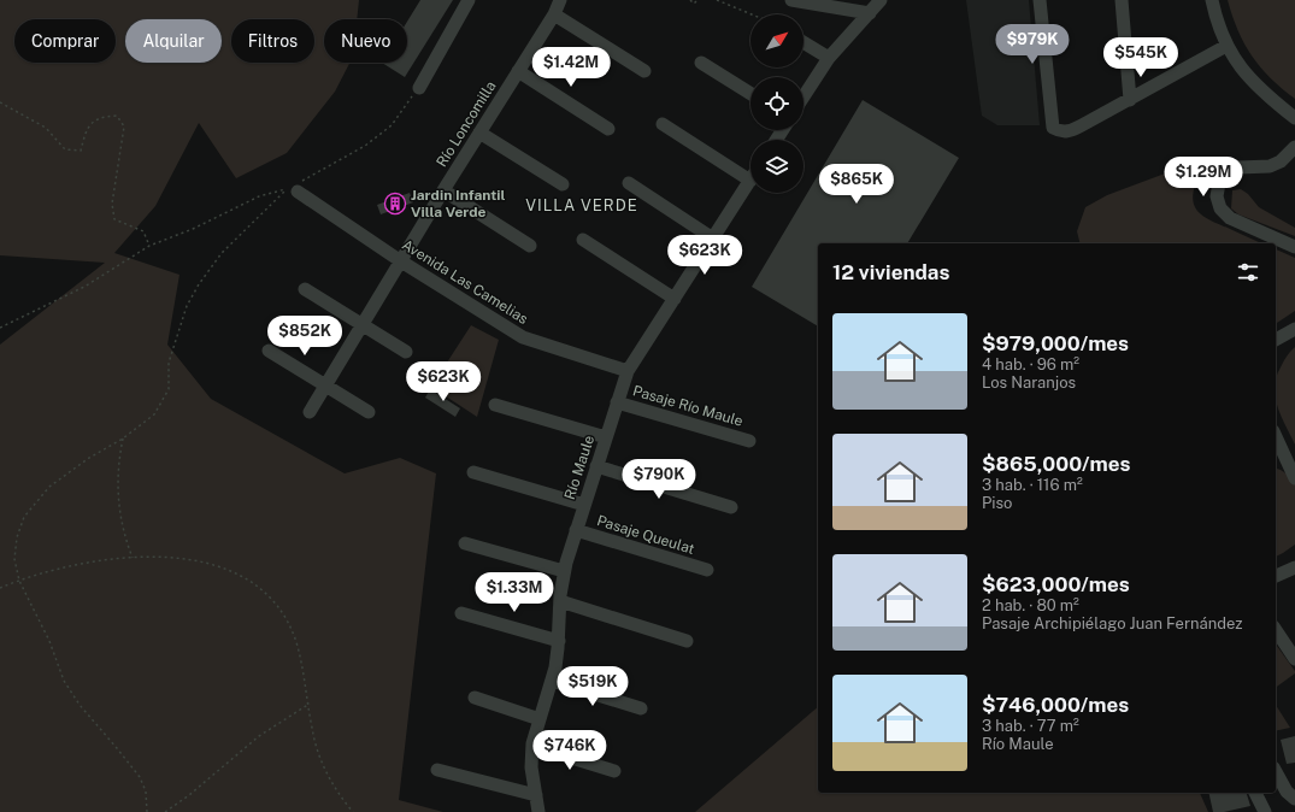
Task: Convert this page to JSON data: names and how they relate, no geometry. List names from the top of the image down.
{
  "streets": {
    "street": [
      "Río Loncomilla",
      "Avenida Las Camelias",
      "Pasaje Río Maule",
      "Río Maule",
      "Pasaje Queulat"
    ]
  },
  "crossings": [
    ["Río Loncomilla", "Avenida Las Camelias"],
    ["Avenida Las Camelias", "Río Maule"],
    ["Pasaje Río Maule", "Río Maule"],
    ["Río Maule", "Pasaje Queulat"]
  ],
  "districts": ["VILLA VERDE"],
  "places": {
    "building": ["Jardin Infantil Villa Verde"]
  },
  "north": "top right",
  "page": {
    "chip": [
      "Comprar",
      "Alquilar",
      "Filtros",
      "Nuevo"
    ],
    "price": [
      "$979K",
      "$545K",
      "$1.42M",
      "$1.29M",
      "$865K",
      "$623K",
      "$852K",
      "$623K",
      "$790K",
      "$1.33M",
      "$519K",
      "$746K"
    ],
    "heading": "12 viviendas",
    "list": [
      {
        "name": "$979,000/mes",
        "note": "4 hab. · 96 m² · Los Naranjos"
      },
      {
        "name": "$865,000/mes",
        "note": "3 hab. · 116 m² · Piso"
      },
      {
        "name": "$623,000/mes",
        "note": "2 hab. · 80 m² · Pasaje Archipiélago Juan Fernández"
      },
      {
        "name": "$746,000/mes",
        "note": "3 hab. · 77 m² · Río Maule"
      }
    ]
  }
}
